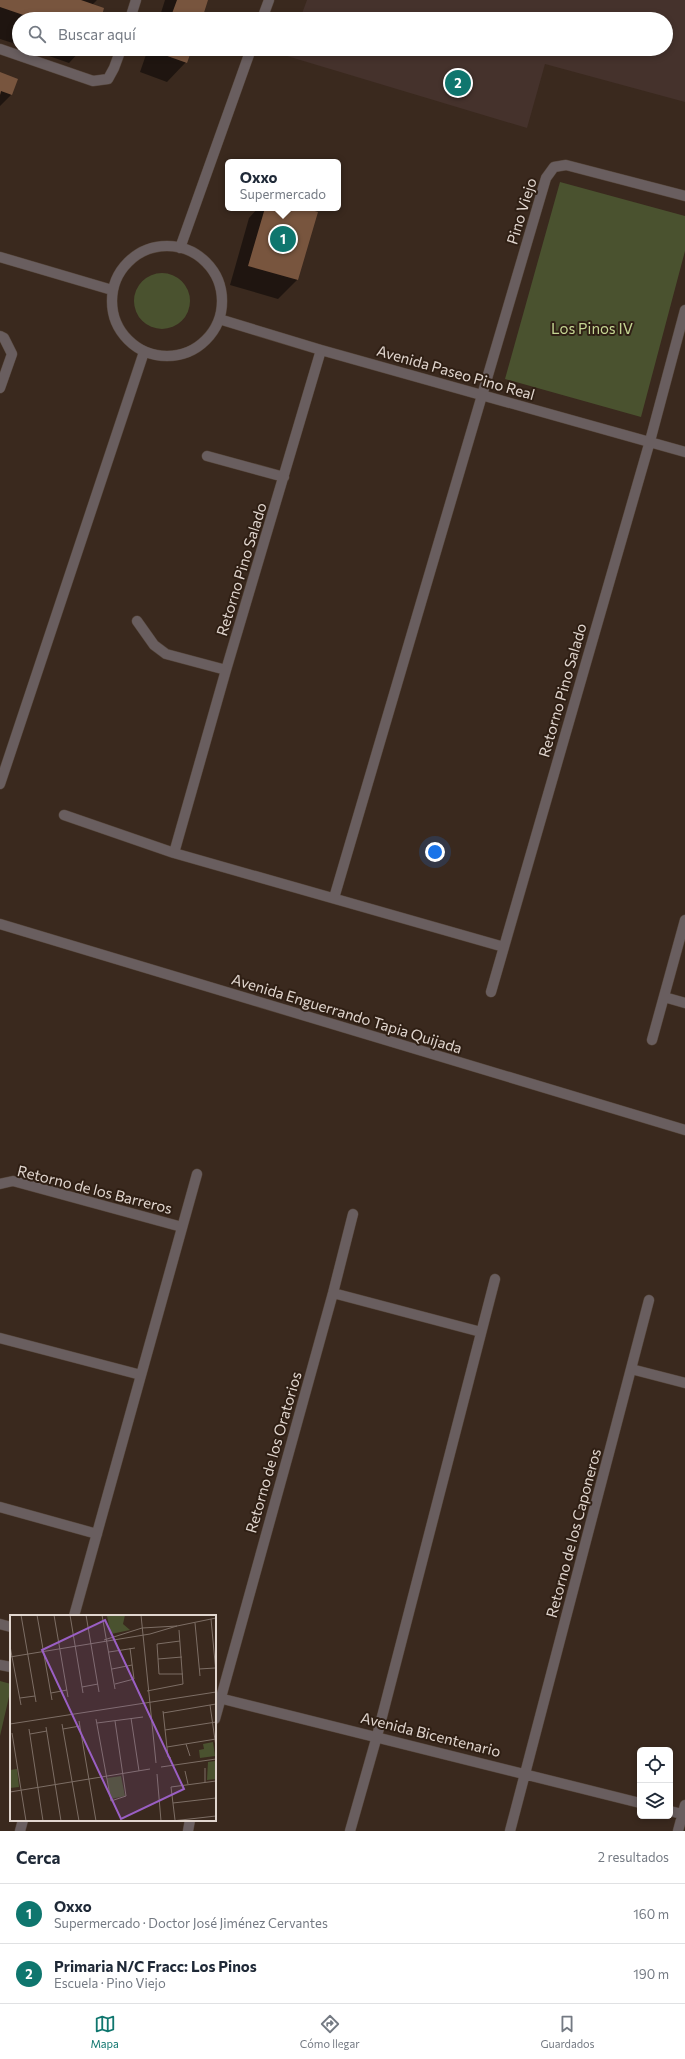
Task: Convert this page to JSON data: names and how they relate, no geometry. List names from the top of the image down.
{
  "streets": {
    "street": [
      "Pino Viejo",
      "Avenida Paseo Pino Real",
      "Retorno Pino Salado",
      "Avenida Enguerrando Tapia Quijada",
      "Retorno de los Barreros",
      "Retorno de los Oratorios",
      "Retorno de los Caponeros",
      "Avenida Bicentenario"
    ]
  },
  "crossings": [
    ["Pino Viejo", "Avenida Paseo Pino Real"],
    ["Avenida Paseo Pino Real", "Retorno Pino Salado"],
    ["Retorno de los Oratorios", "Avenida Bicentenario"],
    ["Retorno de los Caponeros", "Avenida Bicentenario"]
  ],
  "parks": ["Los Pinos IV"],
  "page": {
    "search": "Buscar aquí",
    "pins": ["2", "1"],
    "popup": ["Oxxo", "Supermercado"],
    "heading": ["Cerca", "2 resultados"],
    "list": [
      {
        "mark": "1",
        "name": "Oxxo",
        "note": "Supermercado · Doctor José Jiménez Cervantes",
        "value": "160 m"
      },
      {
        "mark": "2",
        "name": "Primaria N/C Fracc: Los Pinos",
        "note": "Escuela · Pino Viejo",
        "value": "190 m"
      }
    ],
    "nav": ["Mapa", "Cómo llegar", "Guardados"]
  }
}
